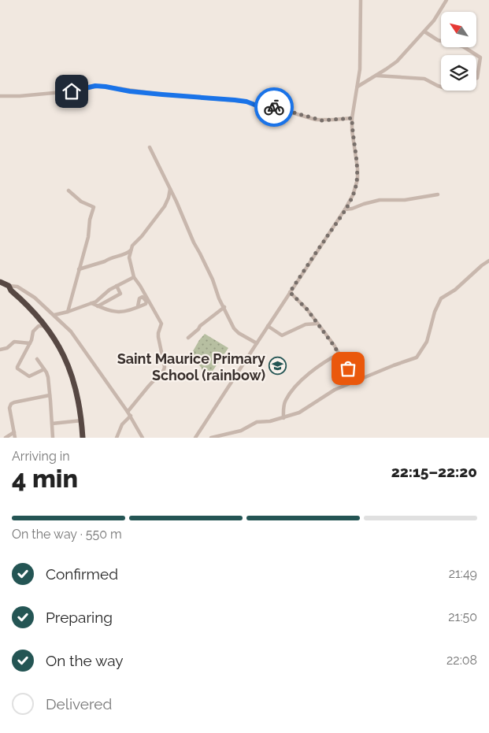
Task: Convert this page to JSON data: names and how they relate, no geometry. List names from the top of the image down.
{
  "places": {
    "school or university": ["Saint Maurice Primary School (rainbow)"]
  },
  "north": "top left",
  "page": {
    "heading": ["4 min", "Arriving in", "22:15–22:20"],
    "bar": "On the way · 550 m",
    "list": [
      ["Confirmed", "21:49"],
      ["Preparing", "21:50"],
      ["On the way", "22:08"],
      "Delivered"
    ]
  }
}
